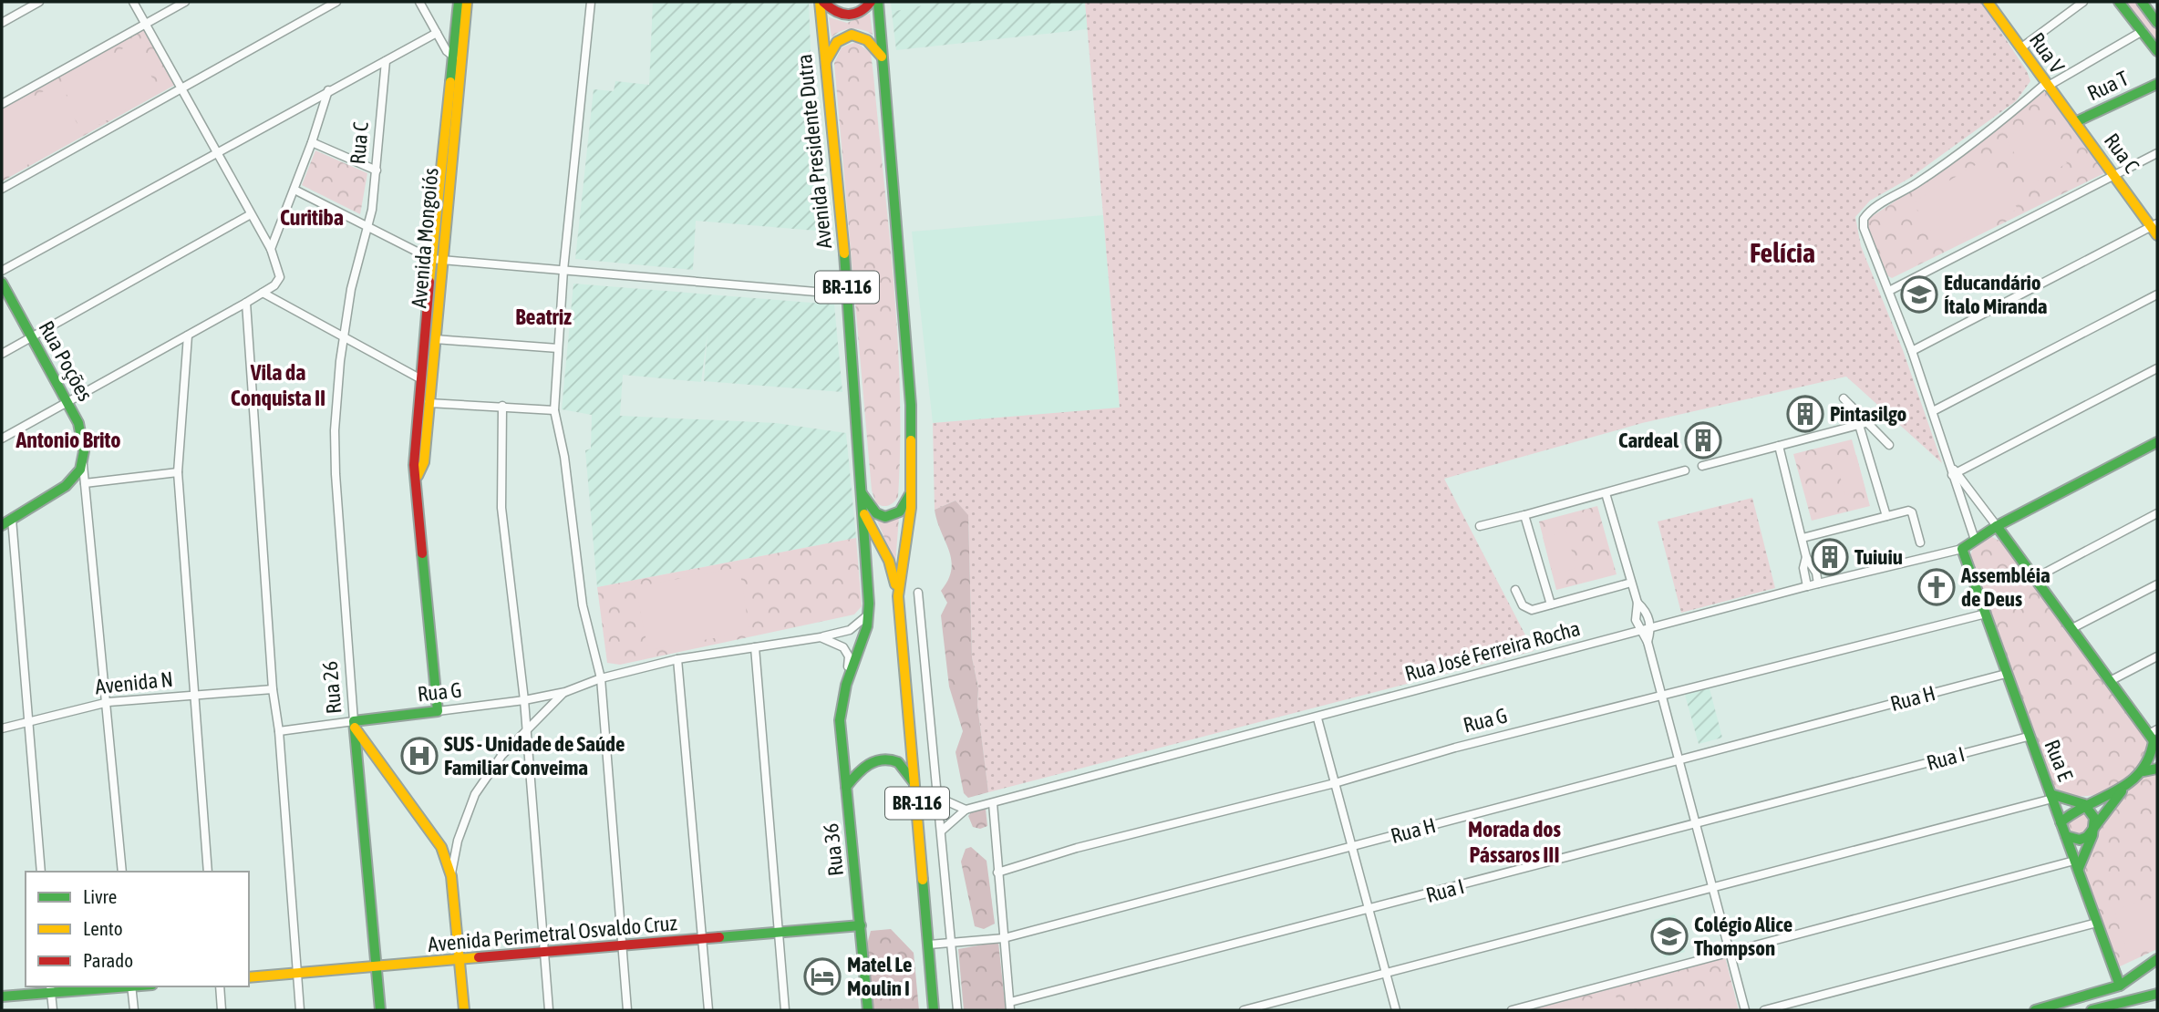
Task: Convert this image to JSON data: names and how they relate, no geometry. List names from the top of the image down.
{
  "streets": {
    "main road": [
      "Rua V",
      "Rua T",
      "Rua C",
      "Avenida Presidente Dutra",
      "Avenida Mongoiós",
      "BR-116",
      "Rua Poções",
      "Rua José Ferreira Rocha",
      "Rua 26",
      "Rua G",
      "Rua E",
      "Rua 36",
      "Avenida Perimetral Osvaldo Cruz"
    ],
    "street": ["Avenida N", "Rua H", "Rua I"]
  },
  "crossings": [
    ["Rua V", "Rua C"],
    ["Rua T", "Rua C"],
    ["Rua C", "Rua 26"],
    ["Avenida Presidente Dutra", "Rua H"],
    ["Avenida Mongoiós", "Rua G"],
    ["Rua José Ferreira Rocha", "Rua E"],
    ["Rua 26", "Rua G"],
    ["Rua 26", "Avenida Perimetral Osvaldo Cruz"],
    ["Rua G", "Rua E"],
    ["Rua G", "Rua 36"],
    ["Rua H", "Rua E"],
    ["Rua I", "Rua E"],
    ["Rua 36", "Avenida Perimetral Osvaldo Cruz"]
  ],
  "districts": [
    "Curitiba",
    "Felícia",
    "Beatriz",
    "Vila da Conquista II",
    "Antonio Brito",
    "Morada dos Pássaros III"
  ],
  "places": {
    "school or university": ["Educandário Ítalo Miranda", "Colégio Alice Thompson"],
    "building": ["Pintasilgo", "Cardeal", "Tuiuiu"],
    "church": ["Assembléia de Deus"],
    "hospital": ["SUS - Unidade de Saúde Familiar Conveima"],
    "hotel": ["Matel Le Moulin I"]
  },
  "legend": ["Livre", "Lento", "Parado"]
}
